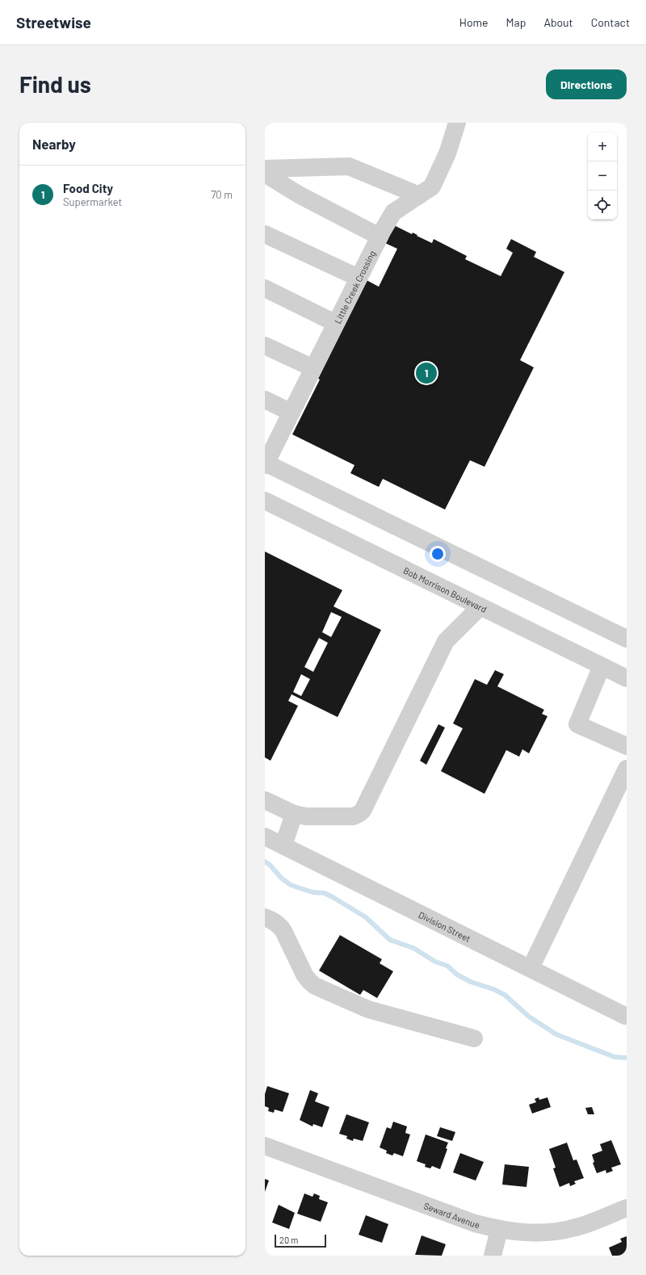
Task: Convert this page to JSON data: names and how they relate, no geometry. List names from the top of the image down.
{
  "streets": {
    "street": [
      "Little Creek Crossing",
      "Bob Morrison Boulevard",
      "Division Street",
      "Seward Avenue"
    ]
  },
  "scale_bar": "20 m",
  "page": {
    "header": "Streetwise",
    "nav": [
      "Home",
      "Map",
      "About",
      "Contact"
    ],
    "buttons": "Directions",
    "title": "Find us",
    "heading": "Nearby",
    "map_buttons": ["+", "−"],
    "list": [
      {
        "mark": "1",
        "name": "Food City",
        "note": "Supermarket",
        "value": "70 m"
      }
    ],
    "pins": "1",
    "scale": "20 m"
  }
}
